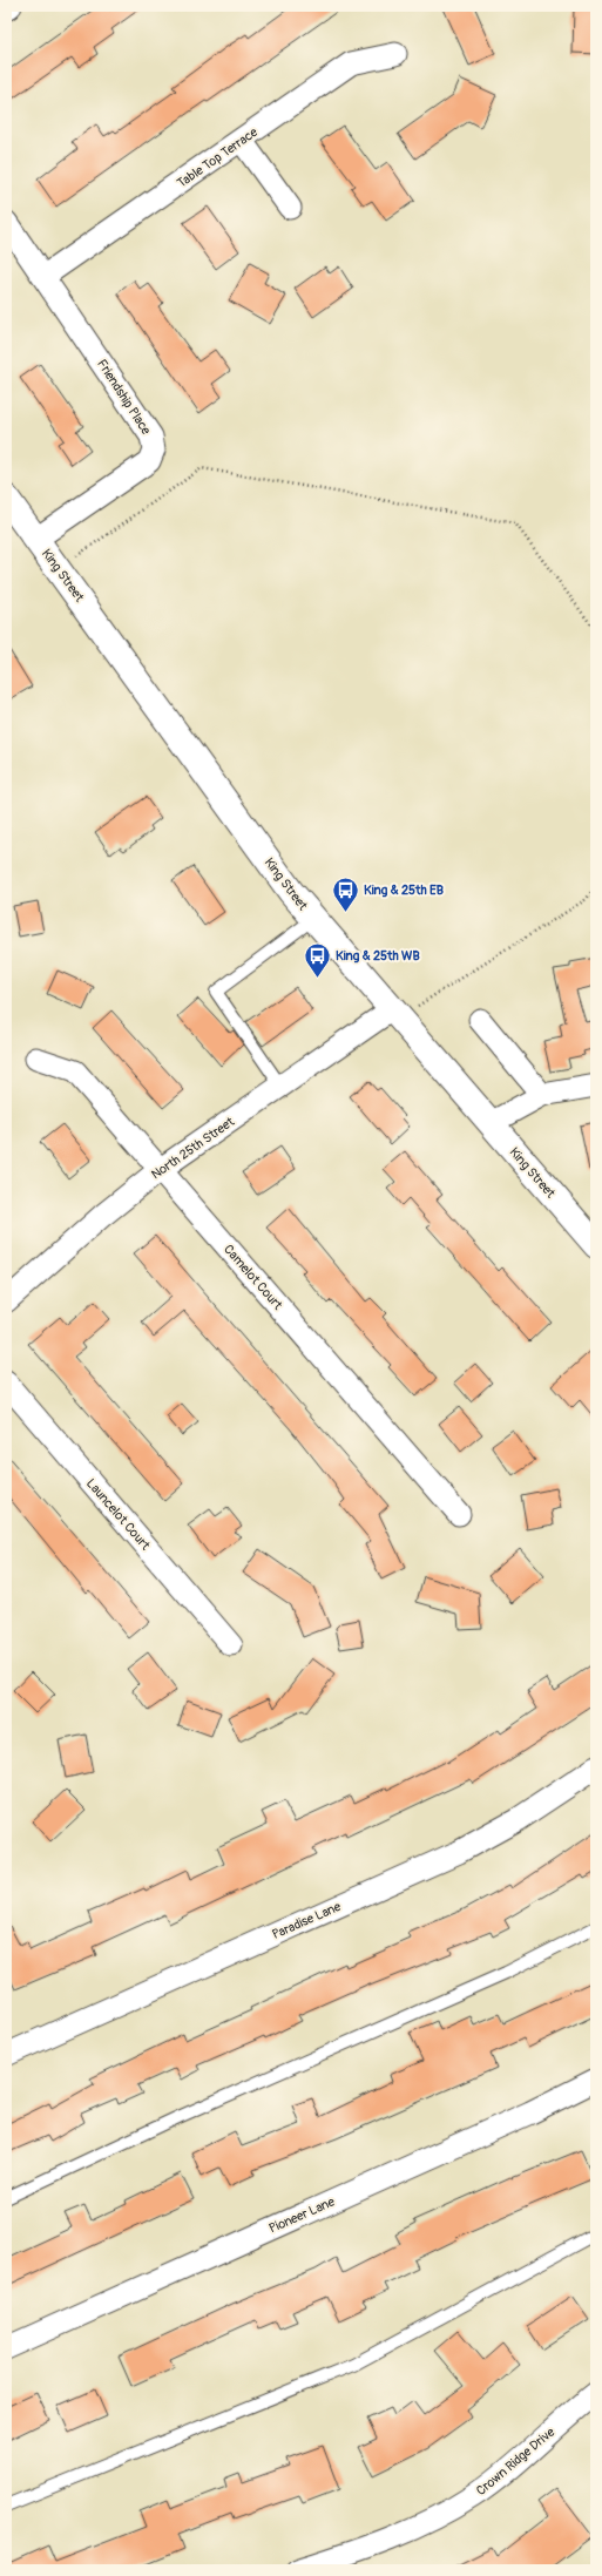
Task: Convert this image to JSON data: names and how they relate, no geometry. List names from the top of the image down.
{
  "streets": {
    "street": [
      "Table Top Terrace",
      "Friendship Place",
      "King Street",
      "North 25th Street",
      "Camelot Court",
      "Launcelot Court",
      "Paradise Lane",
      "Pioneer Lane",
      "Crown Ridge Drive"
    ]
  },
  "crossings": [
    ["Table Top Terrace", "Friendship Place"],
    ["Friendship Place", "King Street"],
    ["King Street", "North 25th Street"],
    ["North 25th Street", "Camelot Court"]
  ],
  "places": {
    "bus stop": ["King & 25th EB", "King & 25th WB"]
  }
}
